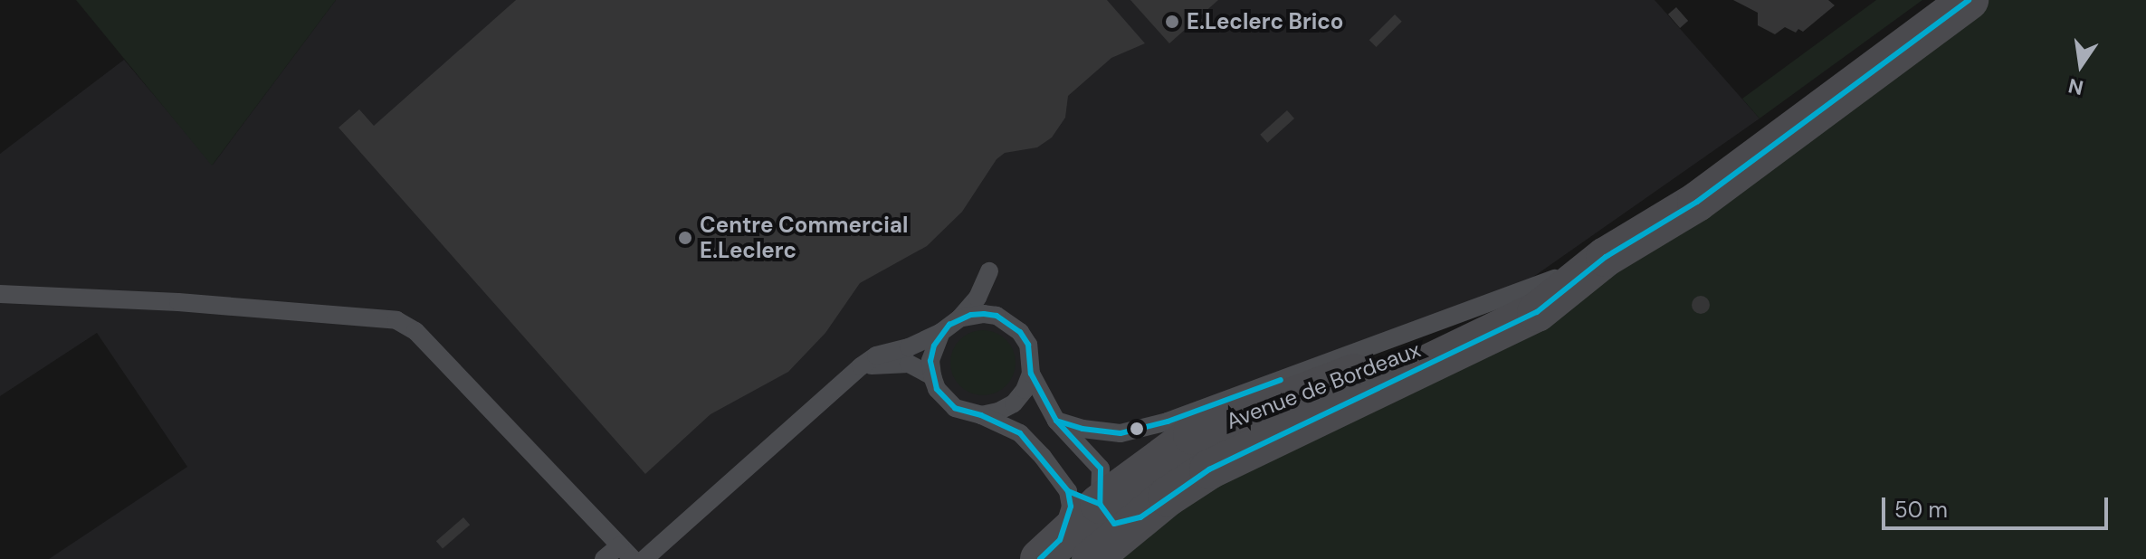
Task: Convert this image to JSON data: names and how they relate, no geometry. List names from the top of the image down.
{
  "streets": {
    "main road": ["Avenue de Bordeaux"]
  },
  "places": ["E.Leclerc Brico", "Centre Commercial E.Leclerc"],
  "scale_bar": "50 m",
  "north": "bottom"
}
